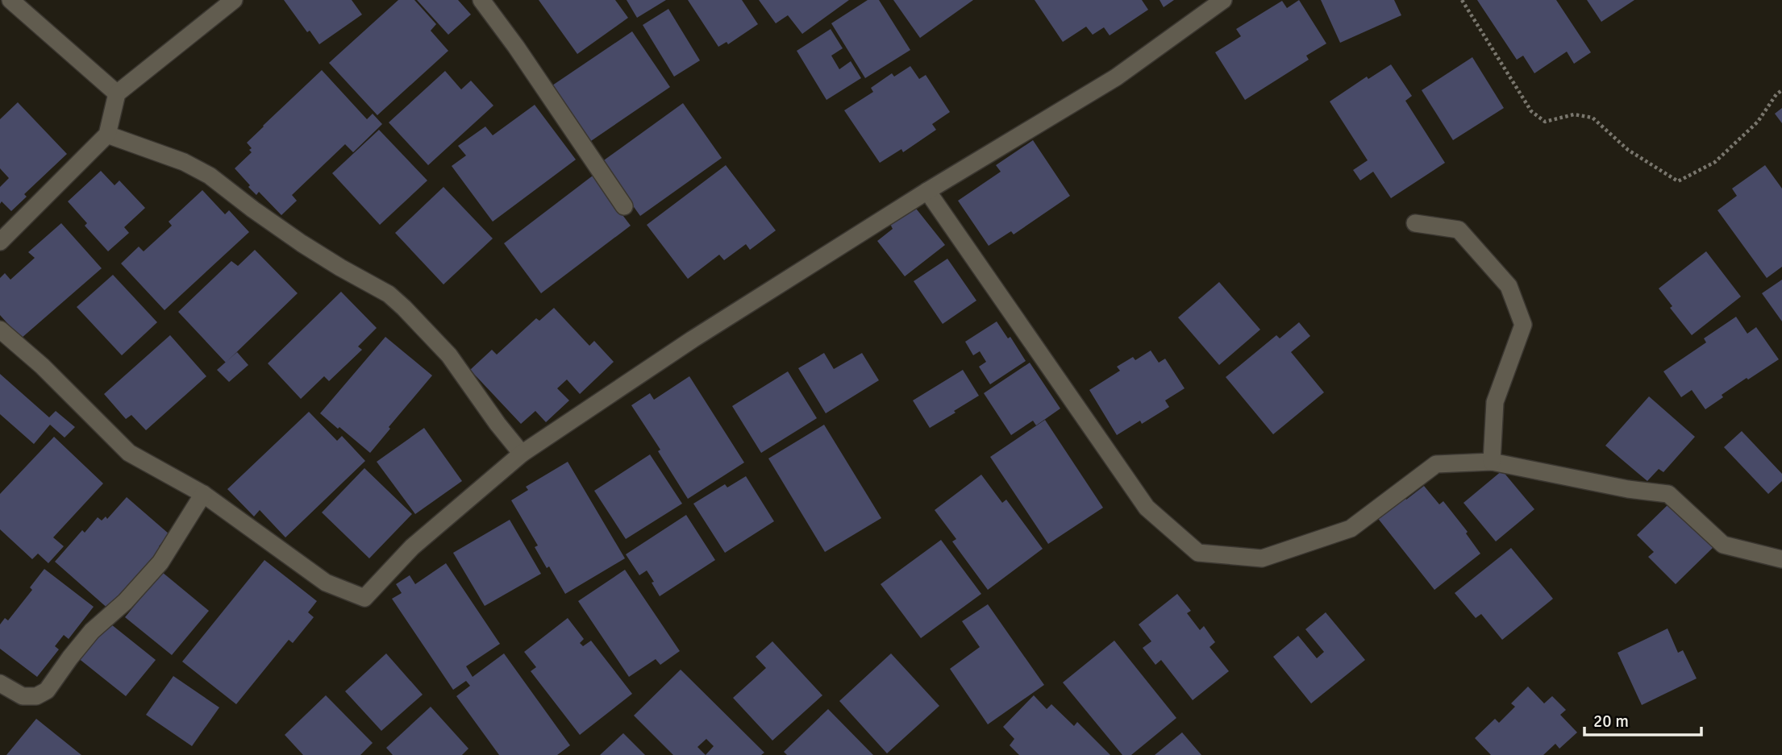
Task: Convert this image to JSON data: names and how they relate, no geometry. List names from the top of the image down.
{
  "scale_bar": "20 m"
}
